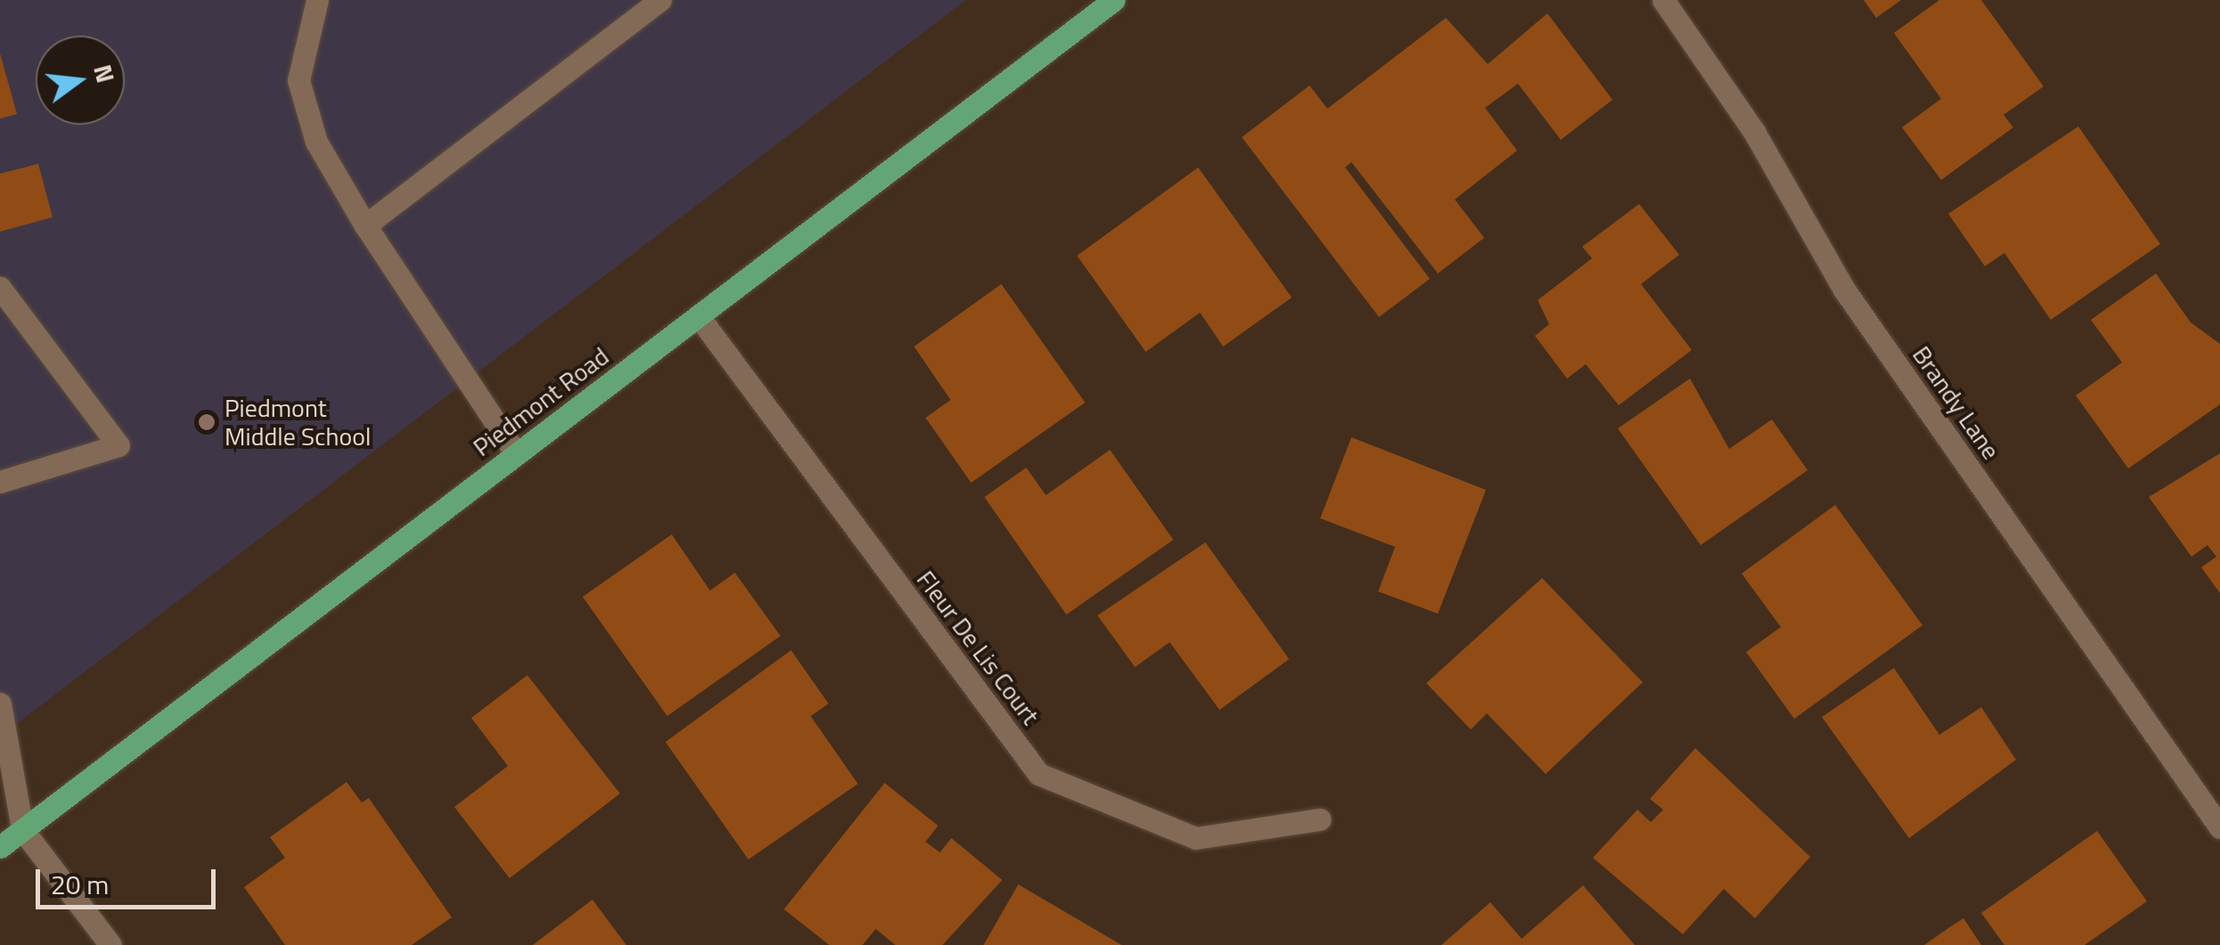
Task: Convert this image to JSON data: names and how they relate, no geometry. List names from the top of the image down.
{
  "streets": {
    "main road": ["Piedmont Road"],
    "street": ["Brandy Lane", "Fleur De Lis Court"]
  },
  "crossings": [
    ["Piedmont Road", "Fleur De Lis Court"]
  ],
  "places": ["Piedmont Middle School"],
  "scale_bar": "20 m",
  "north": "right"
}
